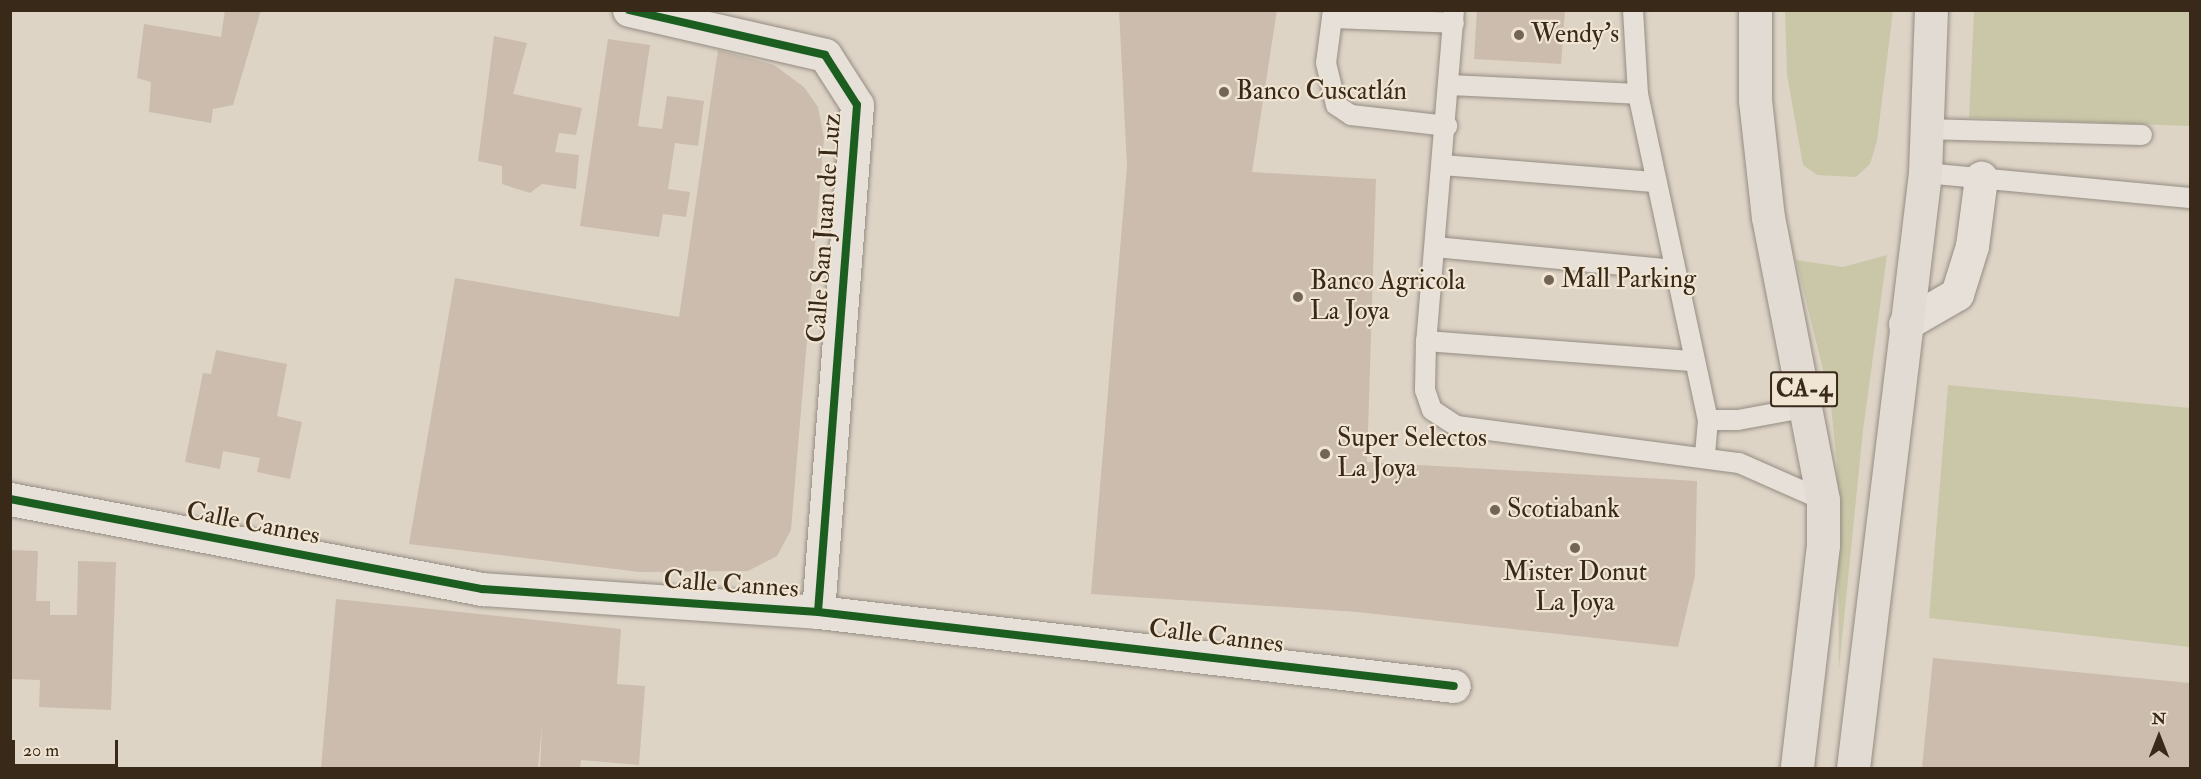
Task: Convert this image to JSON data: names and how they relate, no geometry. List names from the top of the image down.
{
  "streets": {
    "highway": ["CA-4"],
    "street": ["Calle San Juan de Luz", "Calle Cannes"]
  },
  "crossings": [
    ["Calle San Juan de Luz", "Calle Cannes"]
  ],
  "places": [
    "Wendy's",
    "Banco Cuscatlán",
    "Mall Parking",
    "Banco Agricola La Joya",
    "Super Selectos La Joya",
    "Scotiabank",
    "Mister Donut La Joya"
  ],
  "scale_bar": "20 m",
  "north": "top"
}
